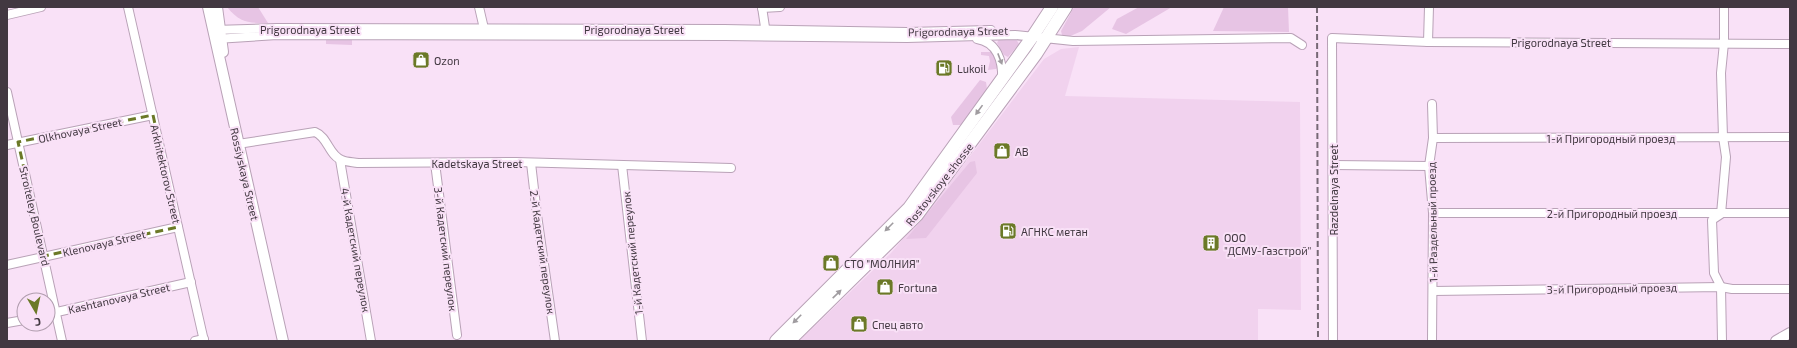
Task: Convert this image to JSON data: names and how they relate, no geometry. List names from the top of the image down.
{
  "streets": {
    "highway": ["Rostovskoye shosse"],
    "main road": ["Rossiyskaya Street"],
    "street": [
      "Prigorodnaya Street",
      "Olkhovaya Street",
      "1-й Пригородный проезд",
      "Kadetskaya Street",
      "Arkhitektorov Street",
      "Razdelnaya Street",
      "2-й Пригородный проезд",
      "Stroiteley Boulevard",
      "1-й Раздельный проезд",
      "Klenovaya Street",
      "3-й Кадетский переулок",
      "4-й Кадетский переулок",
      "2-й Кадетский переулок",
      "1-й Кадетский переулок",
      "3-й Пригородный проезд",
      "Kashtanovaya Street"
    ]
  },
  "crossings": [
    ["Prigorodnaya Street", "Rossiyskaya Street"],
    ["Prigorodnaya Street", "Rostovskoye shosse"],
    ["Prigorodnaya Street", "Razdelnaya Street"],
    ["Olkhovaya Street", "Arkhitektorov Street"],
    ["Olkhovaya Street", "Stroiteley Boulevard"],
    ["1-й Пригородный проезд", "1-й Раздельный проезд"],
    ["Kadetskaya Street", "3-й Кадетский переулок"],
    ["Kadetskaya Street", "4-й Кадетский переулок"],
    ["Kadetskaya Street", "2-й Кадетский переулок"],
    ["Kadetskaya Street", "1-й Кадетский переулок"],
    ["Arkhitektorov Street", "Klenovaya Street"],
    ["Arkhitektorov Street", "Kashtanovaya Street"],
    ["2-й Пригородный проезд", "1-й Раздельный проезд"],
    ["Stroiteley Boulevard", "Klenovaya Street"],
    ["1-й Раздельный проезд", "3-й Пригородный проезд"]
  ],
  "places": {
    "shop": [
      "Ozon",
      "АВ",
      "СТО \"МОЛНИЯ\"",
      "Fortuna",
      "Спец авто"
    ],
    "fuel station": ["Lukoil", "АГНКС метан"],
    "building": ["ООО \"ДСМУ-Газстрой\""]
  },
  "north": "bottom"
}
